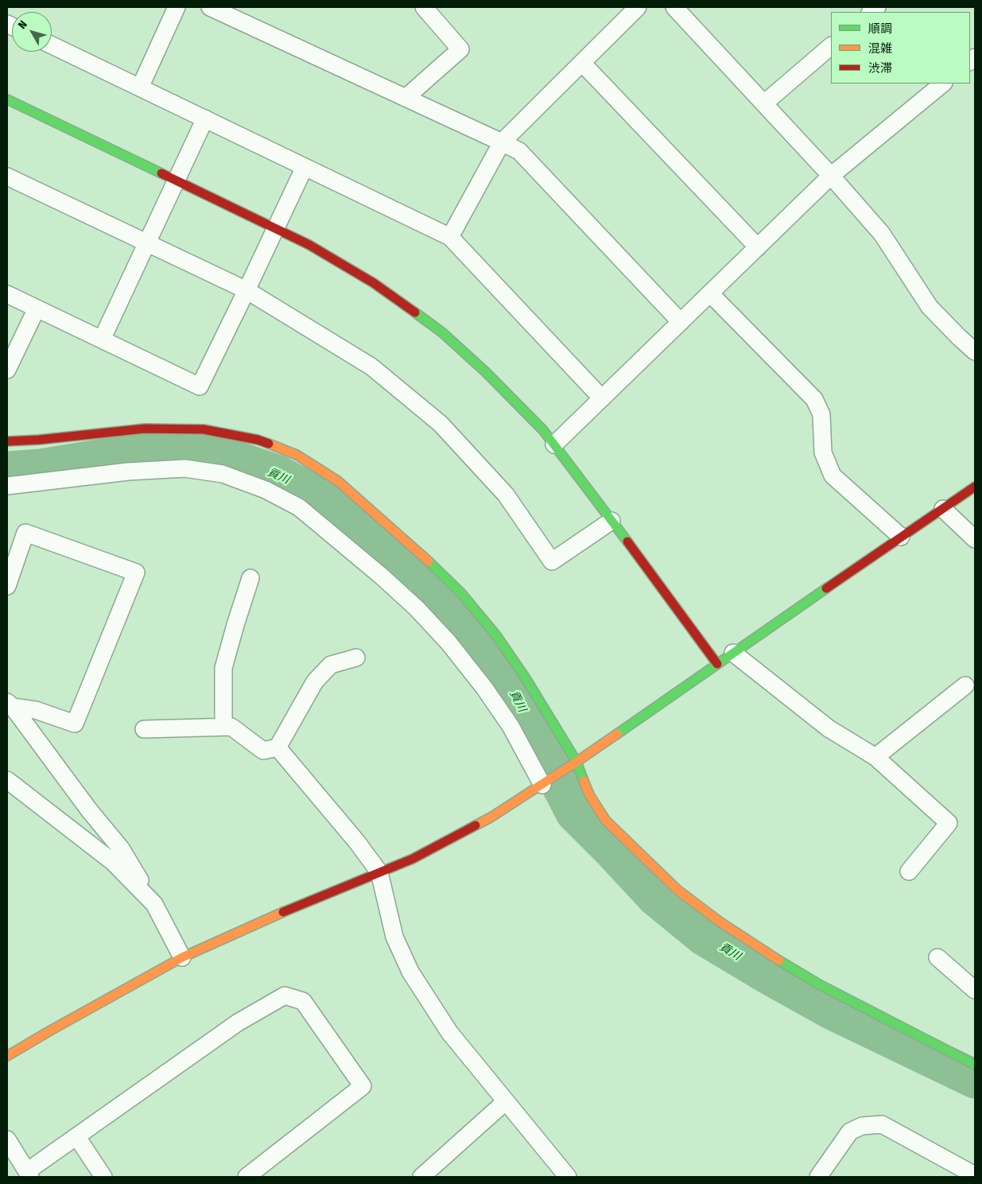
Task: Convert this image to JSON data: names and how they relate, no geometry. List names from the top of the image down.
{
  "water": ["貢川"],
  "legend": ["順調", "混雑", "渋滞"],
  "north": "top left"
}
